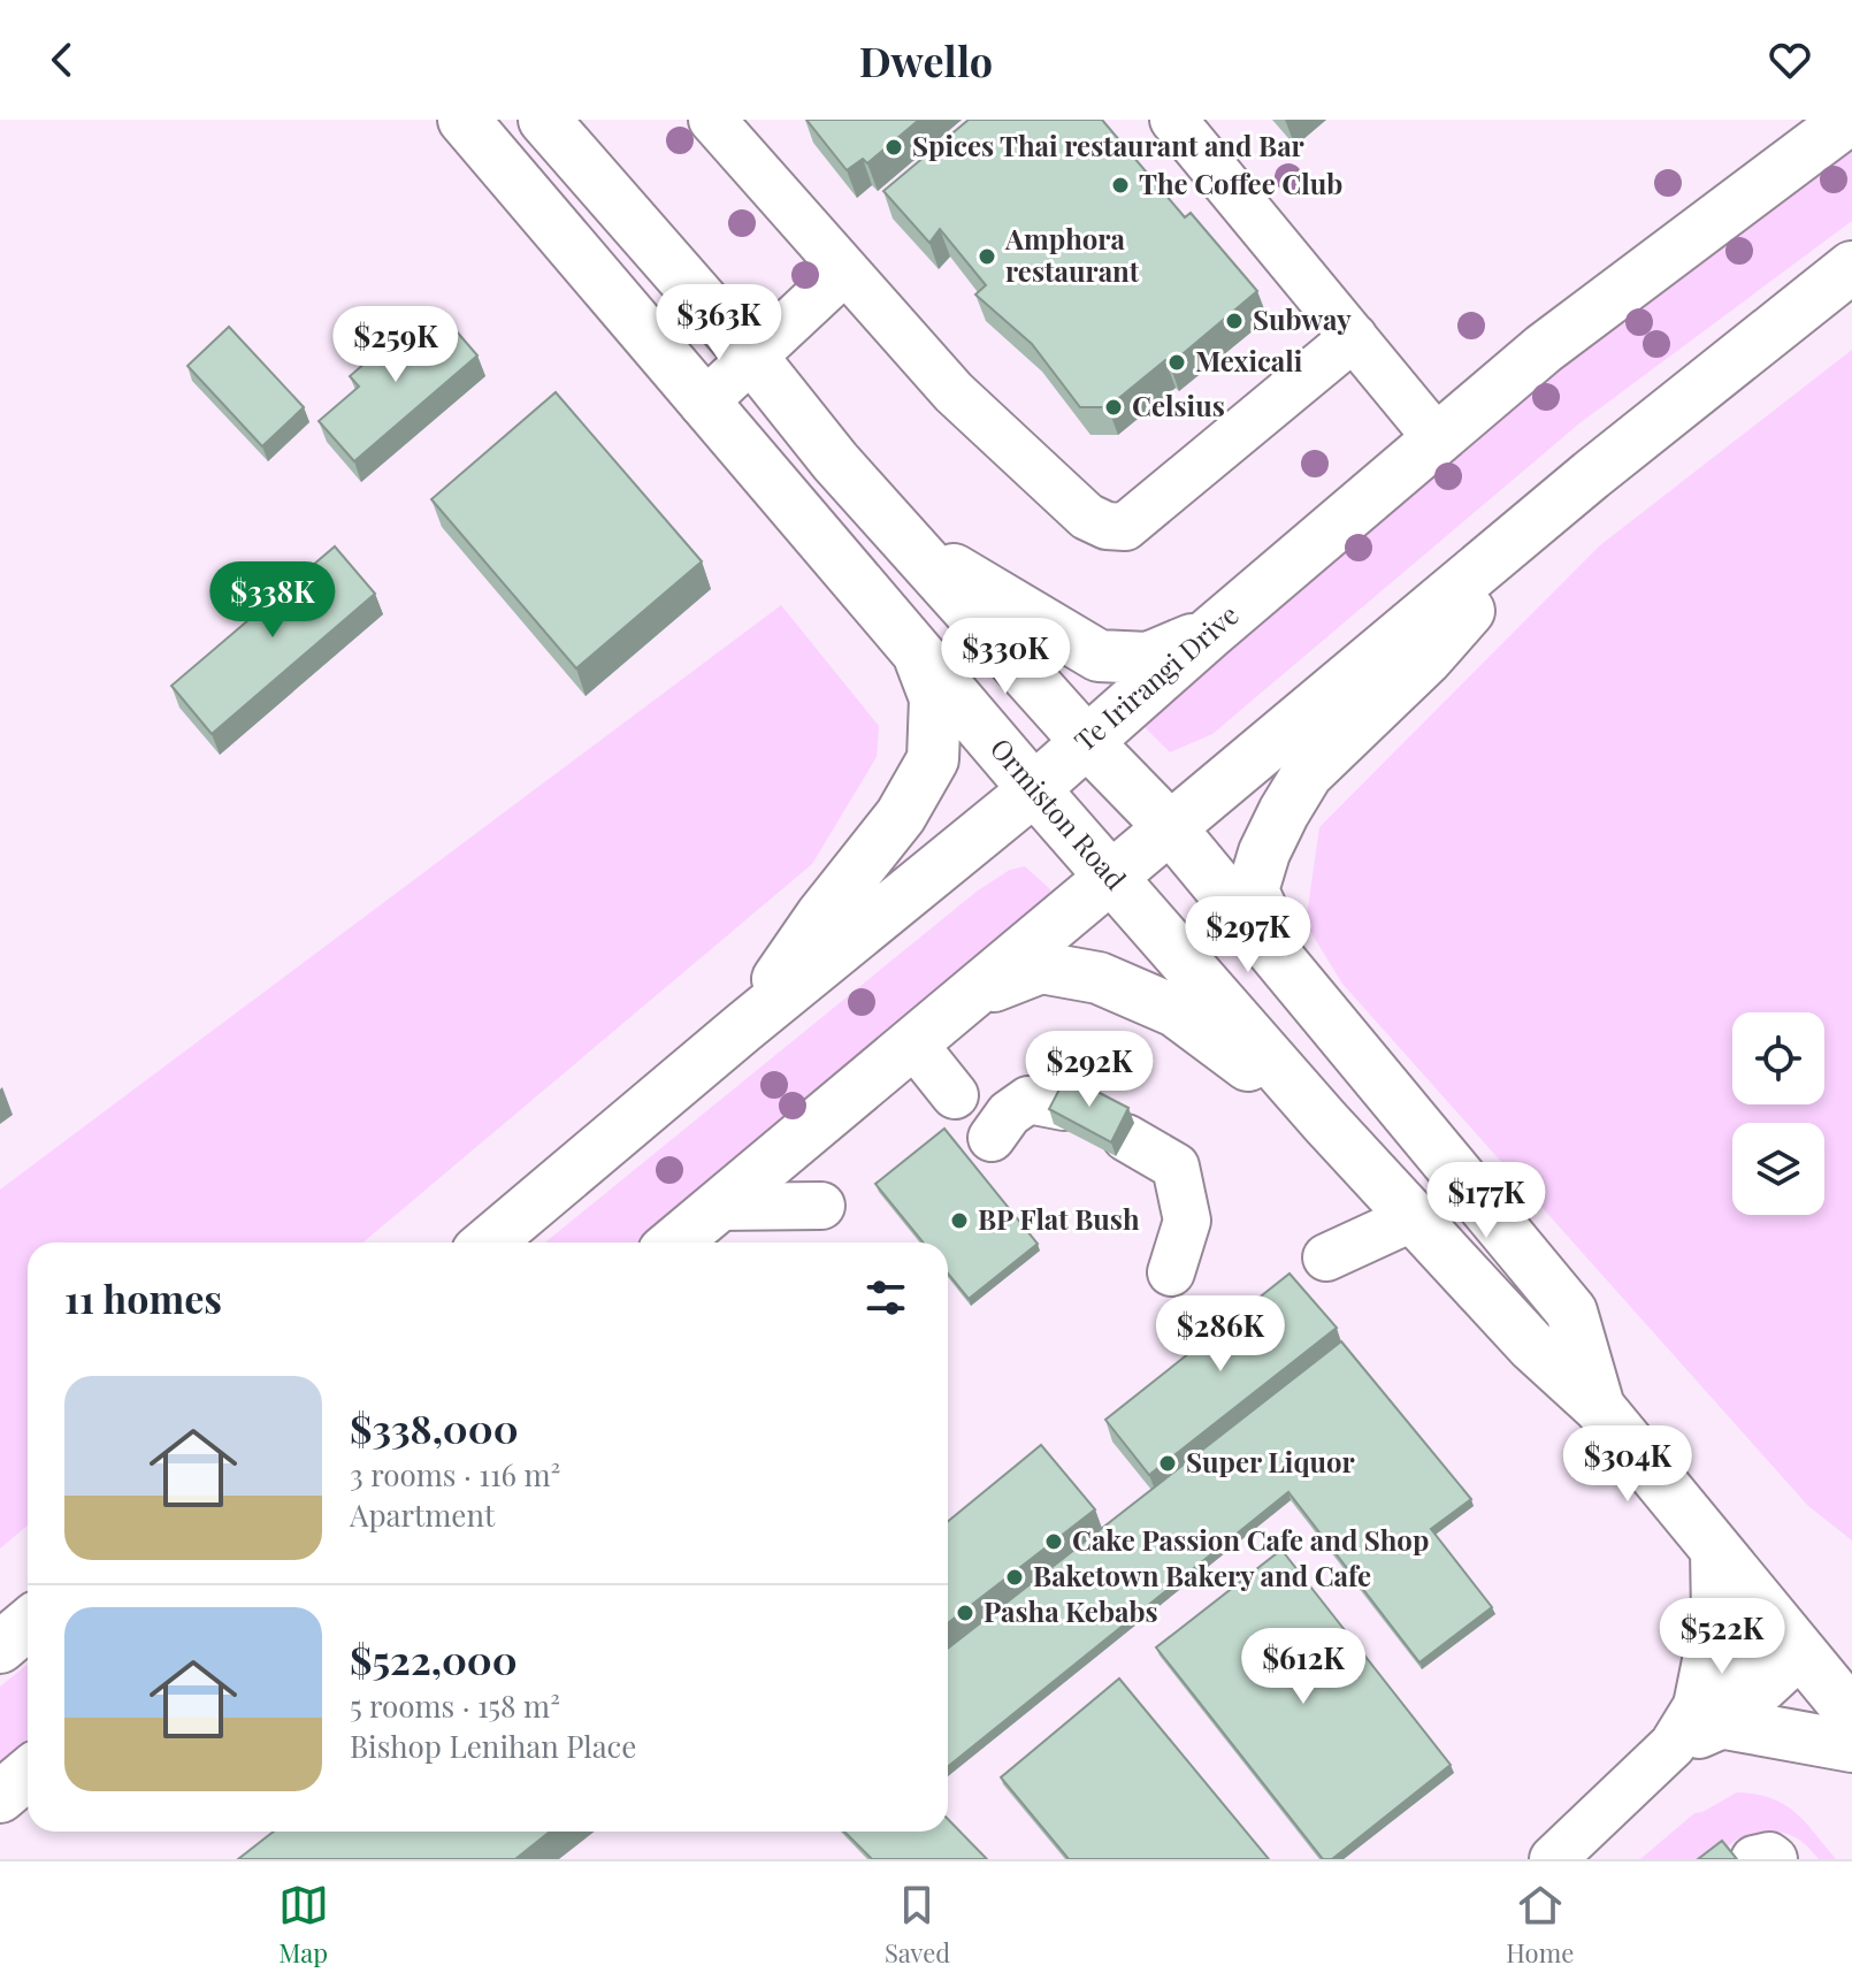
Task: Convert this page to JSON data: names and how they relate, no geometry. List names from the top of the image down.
{
  "streets": {
    "main road": ["Te Irirangi Drive", "Ormiston Road"]
  },
  "crossings": [
    ["Te Irirangi Drive", "Ormiston Road"]
  ],
  "places": [
    "Spices Thai restaurant and Bar",
    "The Coffee Club",
    "Amphora restaurant",
    "Subway",
    "Mexicali",
    "Celsius",
    "BP Flat Bush",
    "Super Liquor",
    "Cake Passion Cafe and Shop",
    "Baketown Bakery and Cafe",
    "Pasha Kebabs"
  ],
  "page": {
    "header": "Dwello",
    "price": [
      "$363K",
      "$259K",
      "$338K",
      "$330K",
      "$297K",
      "$292K",
      "$177K",
      "$286K",
      "$304K",
      "$522K",
      "$612K"
    ],
    "heading": "11 homes",
    "list": [
      {
        "name": "$338,000",
        "note": "3 rooms · 116 m² · Apartment"
      },
      {
        "name": "$522,000",
        "note": "5 rooms · 158 m² · Bishop Lenihan Place"
      }
    ],
    "tabs": ["Map", "Saved", "Home"]
  }
}
